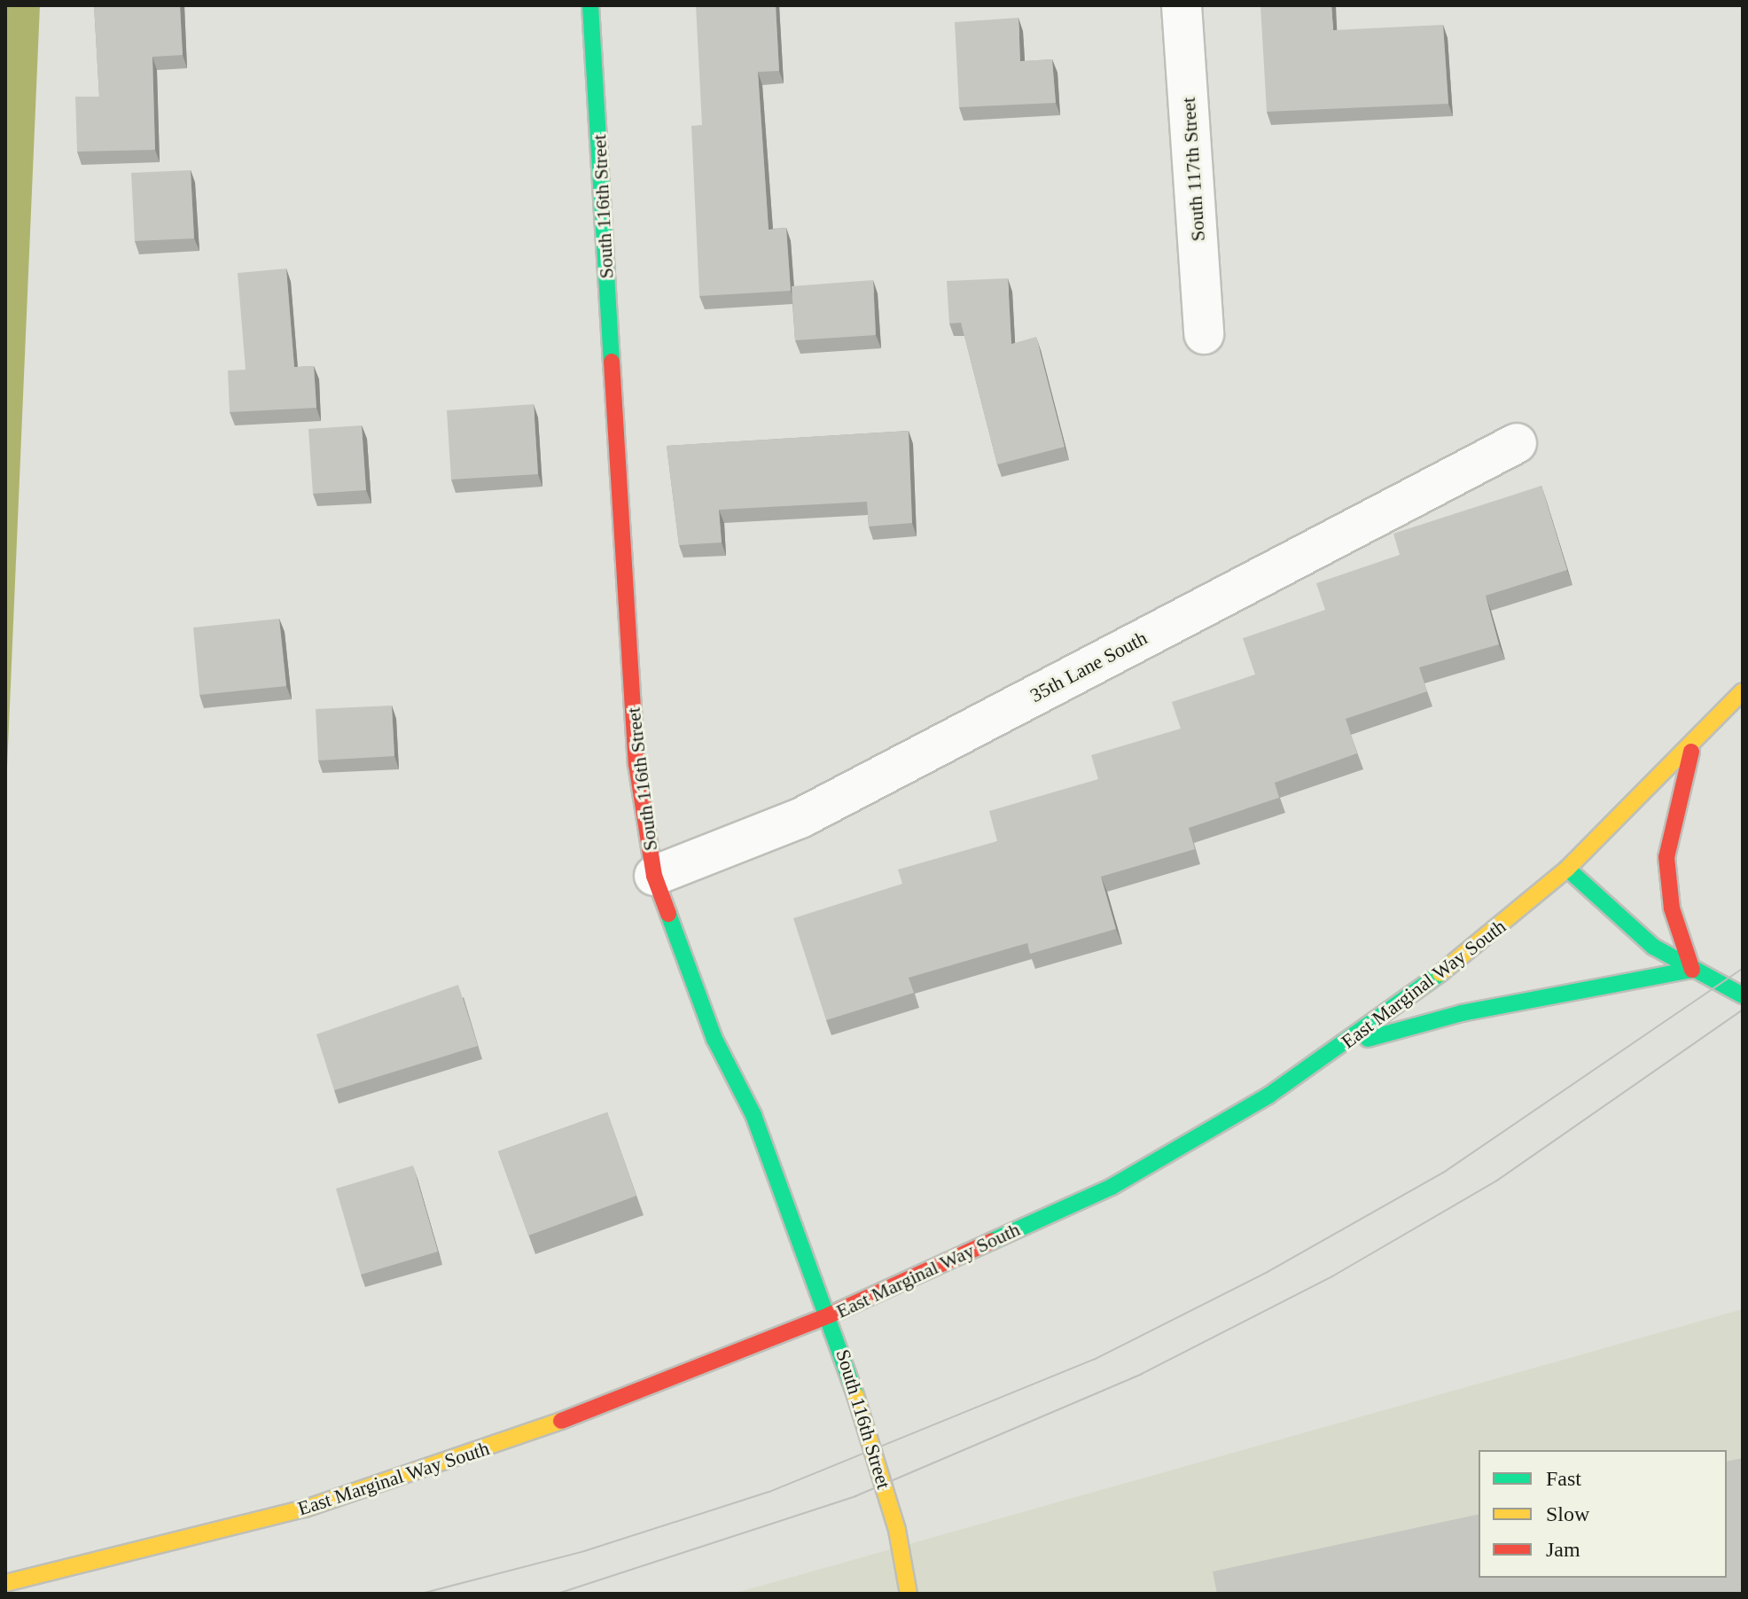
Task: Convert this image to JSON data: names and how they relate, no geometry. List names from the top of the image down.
{
  "streets": {
    "street": [
      "South 117th Street",
      "South 116th Street",
      "35th Lane South",
      "East Marginal Way South"
    ]
  },
  "crossings": [
    ["South 116th Street", "35th Lane South"],
    ["South 116th Street", "East Marginal Way South"]
  ],
  "legend": ["Fast", "Slow", "Jam"]
}
